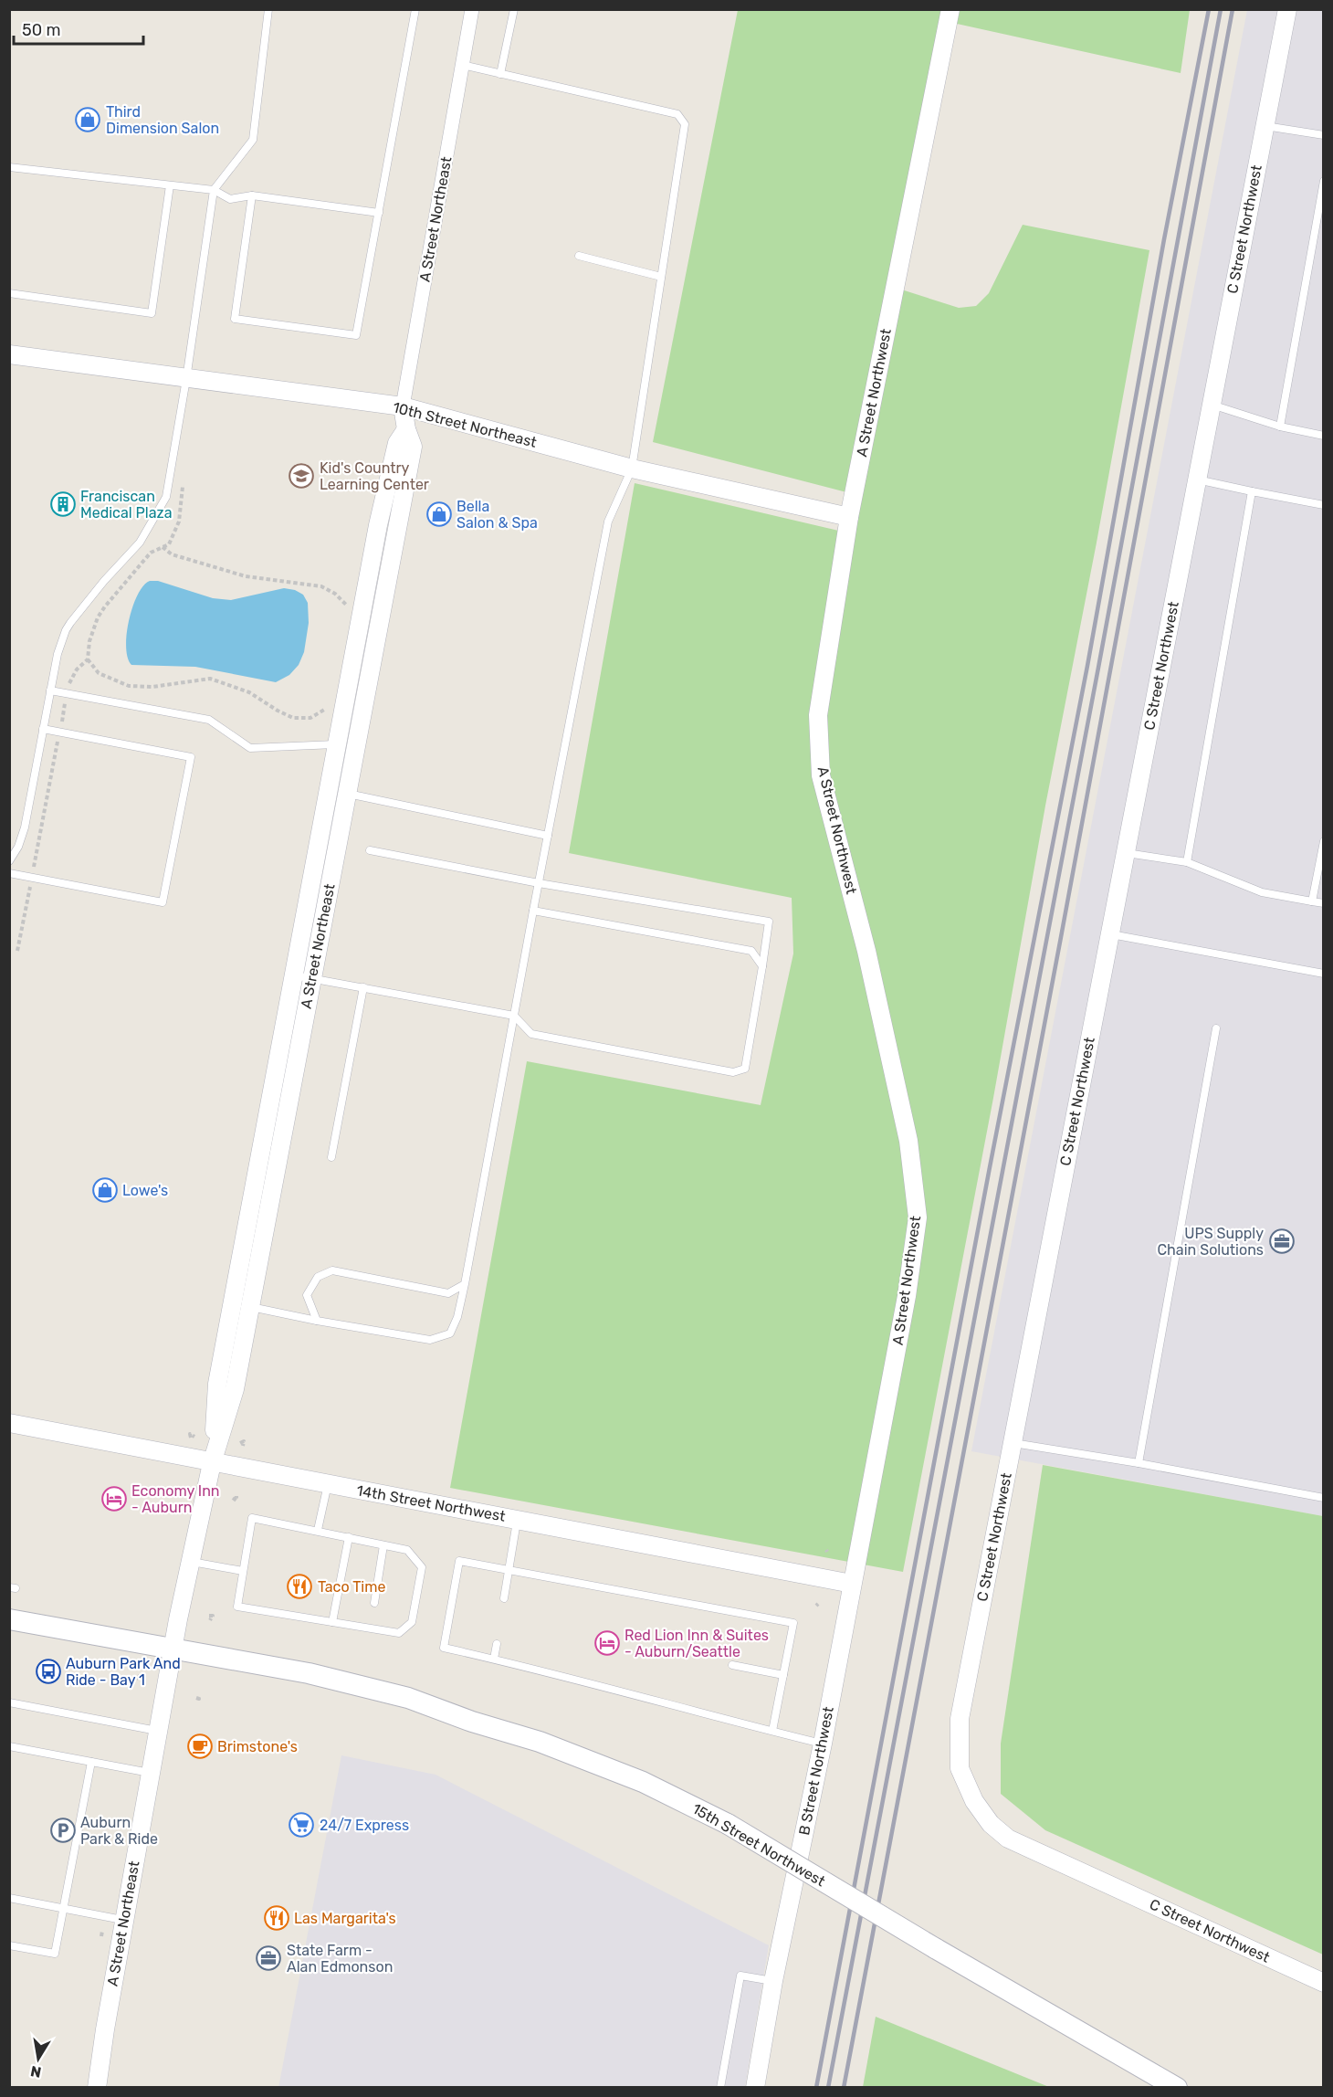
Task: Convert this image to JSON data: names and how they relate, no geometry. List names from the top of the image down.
{
  "streets": {
    "main road": ["15th Street Northwest"],
    "street": [
      "A Street Northeast",
      "C Street Northwest",
      "A Street Northwest",
      "10th Street Northeast",
      "14th Street Northwest",
      "B Street Northwest"
    ]
  },
  "crossings": [
    ["A Street Northeast", "10th Street Northeast"],
    ["A Street Northeast", "14th Street Northwest"],
    ["A Street Northeast", "15th Street Northwest"],
    ["A Street Northwest", "10th Street Northeast"],
    ["A Street Northwest", "14th Street Northwest"],
    ["A Street Northwest", "B Street Northwest"],
    ["14th Street Northwest", "B Street Northwest"]
  ],
  "places": {
    "shop": ["Third Dimension Salon", "Bella Salon & Spa", "Lowe's"],
    "school or university": ["Kid's Country Learning Center"],
    "building": ["Franciscan Medical Plaza"],
    "office": ["UPS Supply Chain Solutions", "State Farm - Alan Edmonson"],
    "hotel": ["Economy Inn - Auburn", "Red Lion Inn & Suites - Auburn/Seattle"],
    "restaurant": ["Taco Time", "Las Margarita's"],
    "bus stop": ["Auburn Park And Ride - Bay 1"],
    "cafe": ["Brimstone's"],
    "supermarket": ["24/7 Express"],
    "parking": ["Auburn Park & Ride"]
  },
  "scale_bar": "50 m",
  "north": "bottom"
}
